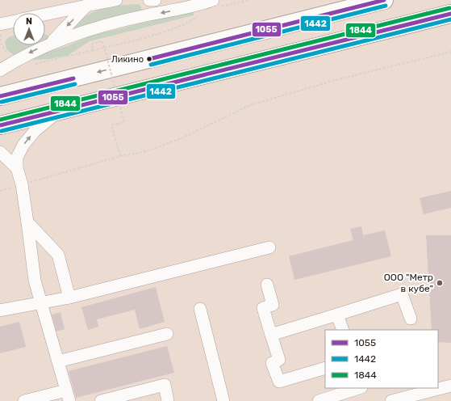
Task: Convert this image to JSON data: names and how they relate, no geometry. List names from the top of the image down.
{
  "places": ["Ликино", "ООО \"Метр в кубе\""],
  "lines": ["transit line 1055", "transit line 1442", "transit line 1844"],
  "legend": ["1055", "1442", "1844"],
  "north": "top"
}
